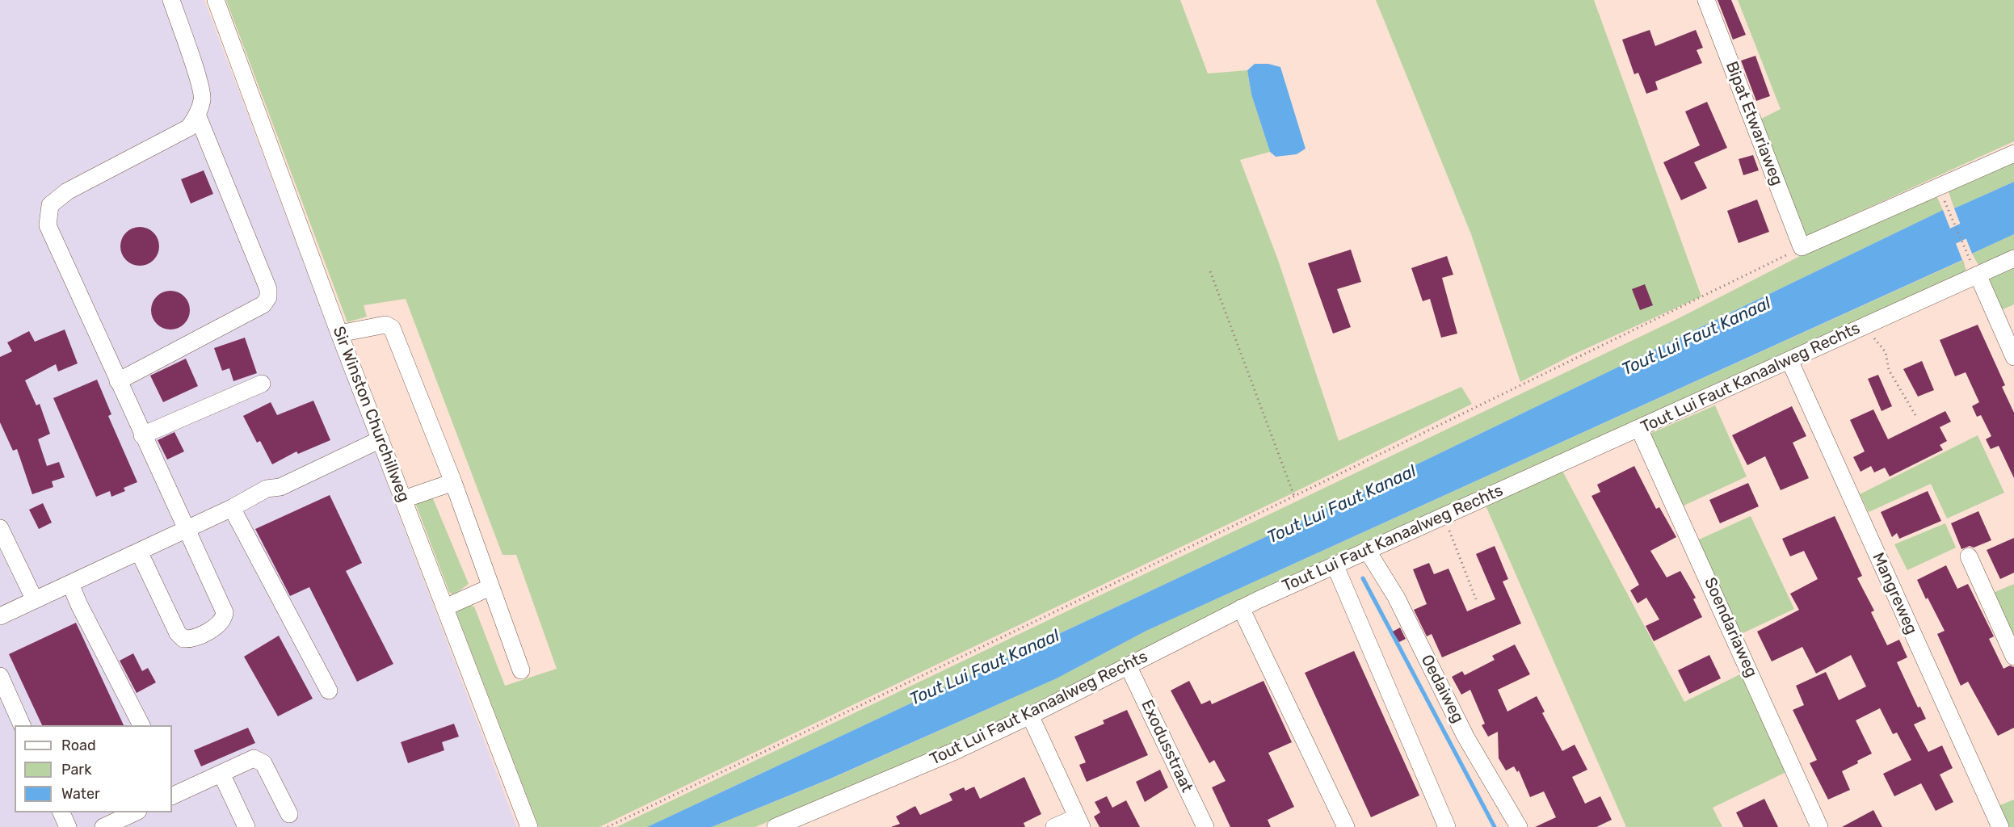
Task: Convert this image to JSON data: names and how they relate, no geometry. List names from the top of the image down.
{
  "streets": {
    "street": [
      "Bipat Etwariaweg",
      "Tout Lui Faut Kanaalweg Rechts",
      "Sir Winston Churchillweg",
      "Mangreweg",
      "Soendariaweg",
      "Oedaiweg",
      "Exodusstraat"
    ]
  },
  "crossings": [
    ["Tout Lui Faut Kanaalweg Rechts", "Mangreweg"],
    ["Tout Lui Faut Kanaalweg Rechts", "Soendariaweg"],
    ["Tout Lui Faut Kanaalweg Rechts", "Oedaiweg"],
    ["Tout Lui Faut Kanaalweg Rechts", "Exodusstraat"]
  ],
  "water": ["Tout Lui Faut Kanaal"],
  "legend": ["Road", "Park", "Water"]
}
